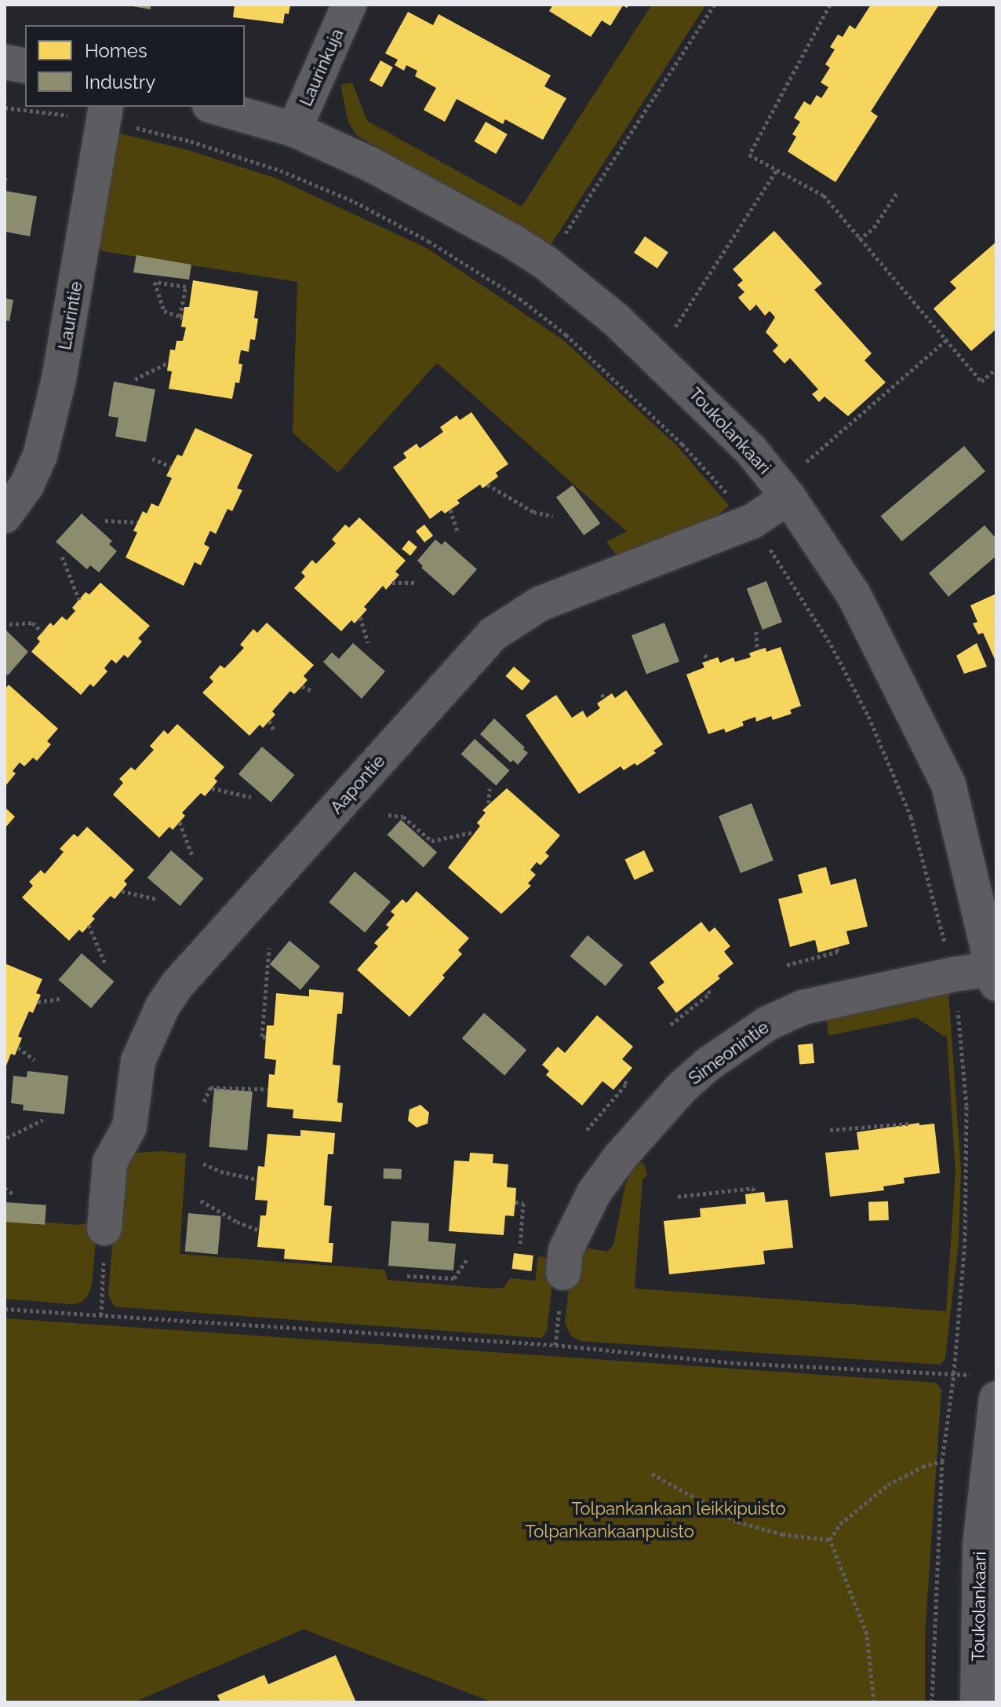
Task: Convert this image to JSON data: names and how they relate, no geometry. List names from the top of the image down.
{
  "streets": {
    "street": [
      "Laurinkuja",
      "Laurintie",
      "Toukolankaari",
      "Aapontie",
      "Simeonintie"
    ]
  },
  "crossings": [
    ["Laurinkuja", "Toukolankaari"],
    ["Toukolankaari", "Aapontie"],
    ["Toukolankaari", "Simeonintie"]
  ],
  "parks": ["Tolpankankaan leikkipuisto", "Tolpankankaanpuisto"],
  "legend": ["Homes", "Industry"]
}
